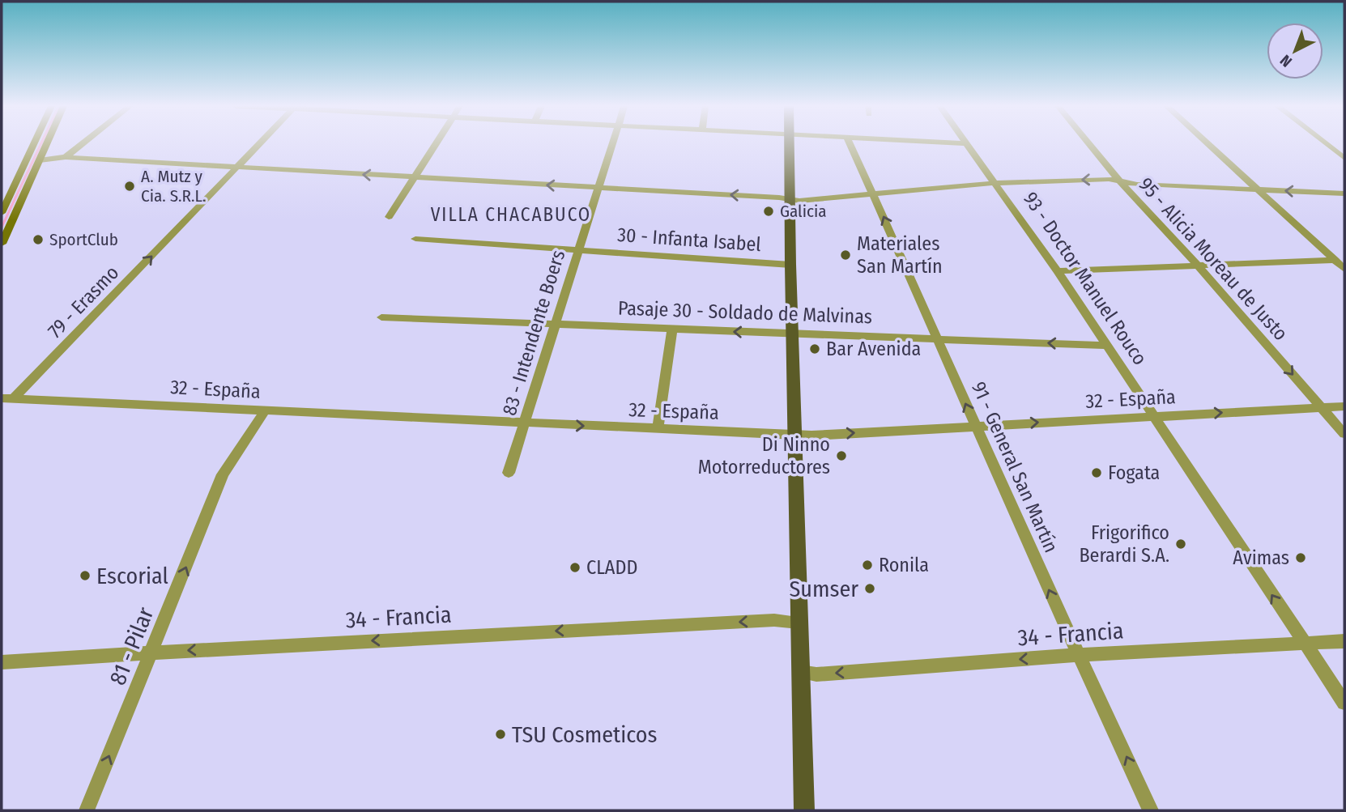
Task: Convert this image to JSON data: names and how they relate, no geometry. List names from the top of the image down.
{
  "streets": {
    "street": [
      "30 - Infanta Isabel",
      "95 - Alicia Moreau de Justo",
      "93 - Doctor Manuel Rouco",
      "79 - Erasmo",
      "Pasaje 30 - Soldado de Malvinas",
      "83 - Intendente Boers",
      "32 - España",
      "91 - General San Martín",
      "34 - Francia",
      "81 - Pilar"
    ]
  },
  "crossings": [
    ["30 - Infanta Isabel", "83 - Intendente Boers"],
    ["95 - Alicia Moreau de Justo", "32 - España"],
    ["93 - Doctor Manuel Rouco", "Pasaje 30 - Soldado de Malvinas"],
    ["93 - Doctor Manuel Rouco", "32 - España"],
    ["93 - Doctor Manuel Rouco", "34 - Francia"],
    ["79 - Erasmo", "32 - España"],
    ["Pasaje 30 - Soldado de Malvinas", "83 - Intendente Boers"],
    ["Pasaje 30 - Soldado de Malvinas", "91 - General San Martín"],
    ["83 - Intendente Boers", "32 - España"],
    ["32 - España", "91 - General San Martín"],
    ["32 - España", "81 - Pilar"],
    ["91 - General San Martín", "34 - Francia"],
    ["34 - Francia", "81 - Pilar"]
  ],
  "one_way": [
    "95 - Alicia Moreau de Justo",
    "93 - Doctor Manuel Rouco",
    "79 - Erasmo",
    "Pasaje 30 - Soldado de Malvinas",
    "32 - España",
    "91 - General San Martín",
    "34 - Francia",
    "81 - Pilar"
  ],
  "districts": ["VILLA CHACABUCO"],
  "places": [
    "A. Mutz y Cia. S.R.L.",
    "Galicia",
    "SportClub",
    "Materiales San Martín",
    "Bar Avenida",
    "Di Ninno Motorreductores",
    "Fogata",
    "Frigorifico Berardi S.A.",
    "Avimas",
    "Ronila",
    "CLADD",
    "Escorial",
    "Sumser",
    "TSU Cosmeticos"
  ],
  "north": "bottom left"
}
